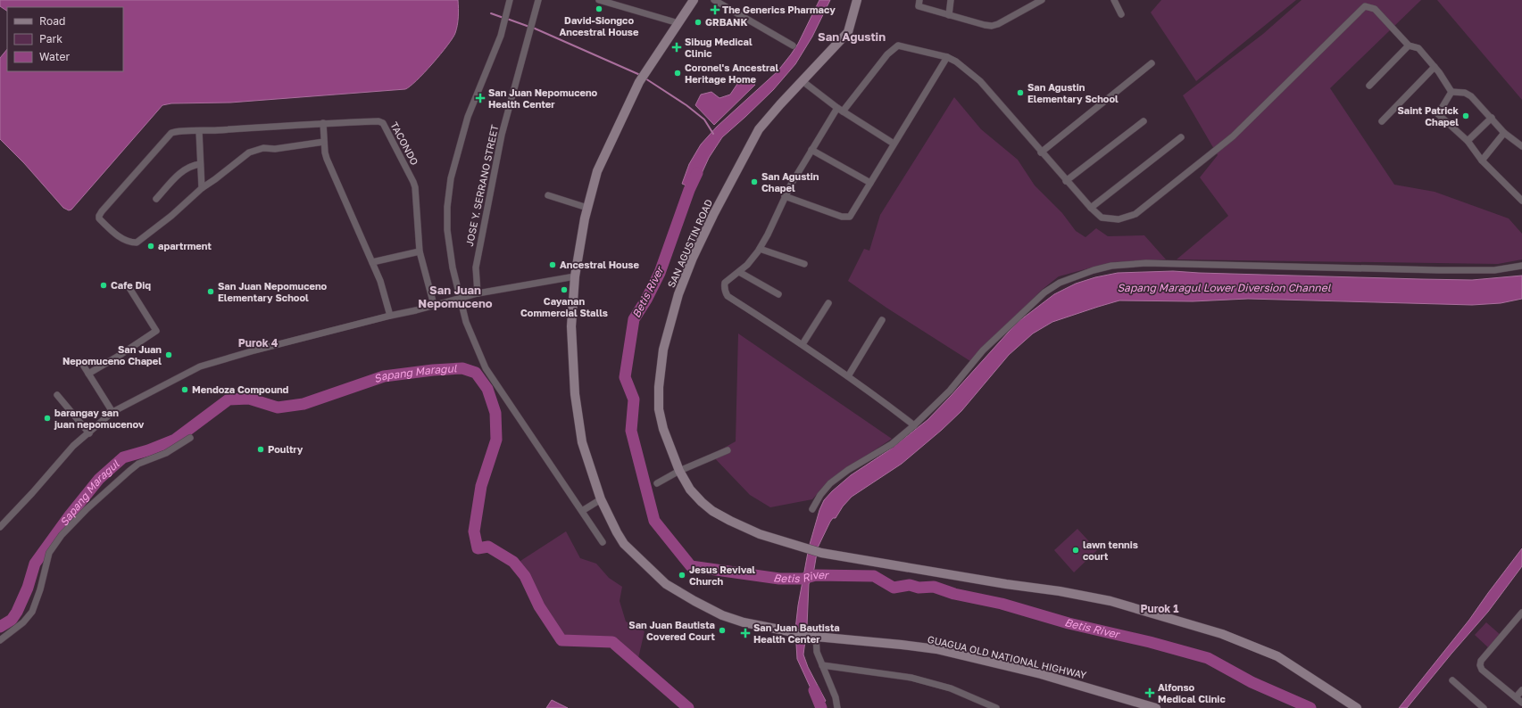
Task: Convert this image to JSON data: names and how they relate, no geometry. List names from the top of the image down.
{
  "streets": {
    "street": [
      "TACONDO",
      "JOSE Y. SERRANO STREET",
      "SAN AGUSTIN ROAD",
      "GUAGUA OLD NATIONAL HIGHWAY"
    ]
  },
  "districts": [
    "San Agustin",
    "San Juan Nepomuceno",
    "Purok 4",
    "Purok 1"
  ],
  "water": ["Sapang Maragul Lower Diversion Channel", "Betis River", "Sapang Maragul"],
  "places": {
    "other": [
      "David-Siongco Ancestral House",
      "GRBANK",
      "Coronel's Ancestral Heritage Home",
      "San Agustin Elementary School",
      "Saint Patrick Chapel",
      "San Agustin Chapel",
      "apartrment",
      "Ancestral House",
      "Cafe Diq",
      "Cayanan Commercial Stalls",
      "San Juan Nepomuceno Elementary School",
      "San Juan Nepomuceno Chapel",
      "Mendoza Compound",
      "barangay san juan nepomucenov",
      "Poultry",
      "lawn tennis court",
      "Jesus Revival Church",
      "San Juan Bautista Covered Court"
    ],
    "health": [
      "The Generics Pharmacy",
      "Sibug Medical Clinic",
      "San Juan Nepomuceno Health Center",
      "San Juan Bautista Health Center",
      "Alfonso Medical Clinic"
    ]
  },
  "legend": ["Road", "Park", "Water"]
}
